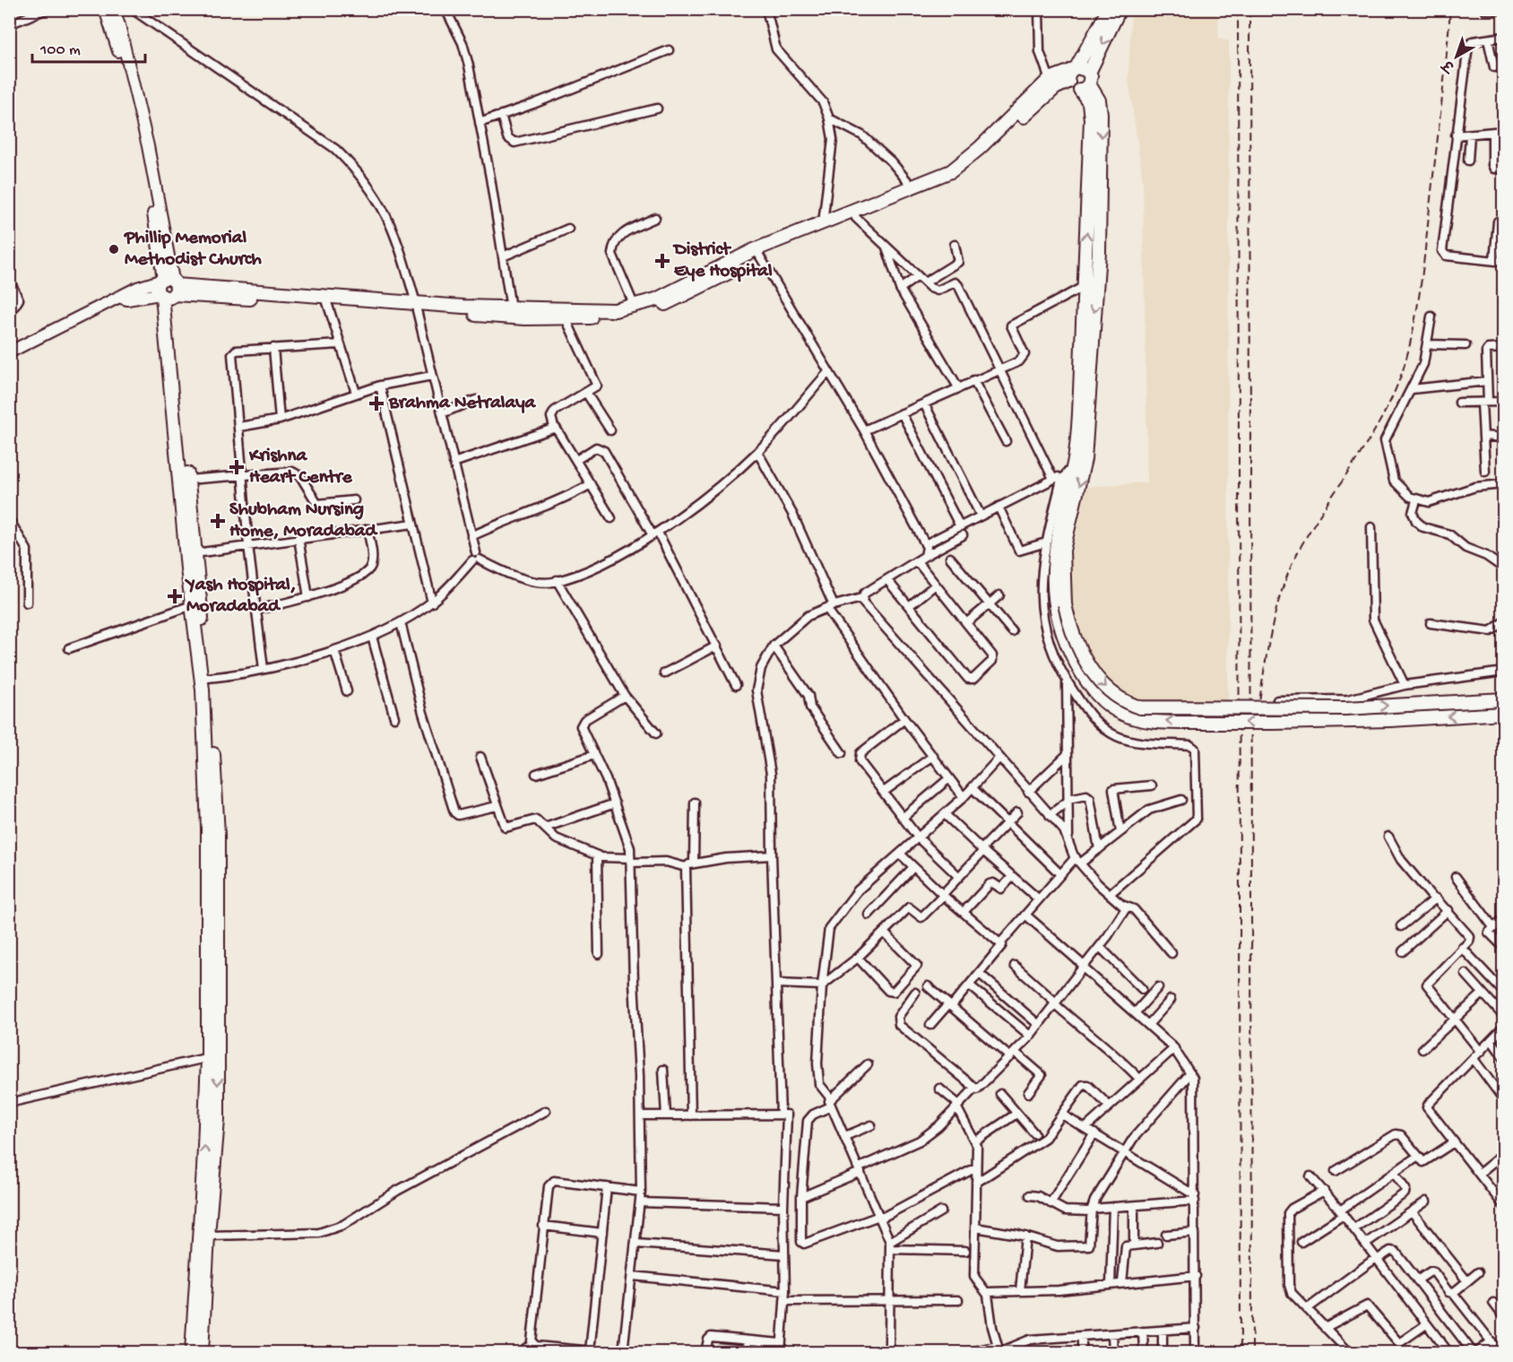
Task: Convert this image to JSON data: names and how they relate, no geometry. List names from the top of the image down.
{
  "places": {
    "other": ["Phillip Memorial Methodist Church"],
    "health": [
      "District Eye Hospital",
      "Brahma Netralaya",
      "Krishna Heart Centre",
      "Shubham Nursing Home, Moradabad",
      "Yash Hospital, Moradabad"
    ]
  },
  "scale_bar": "100 m",
  "north": "bottom left"
}
